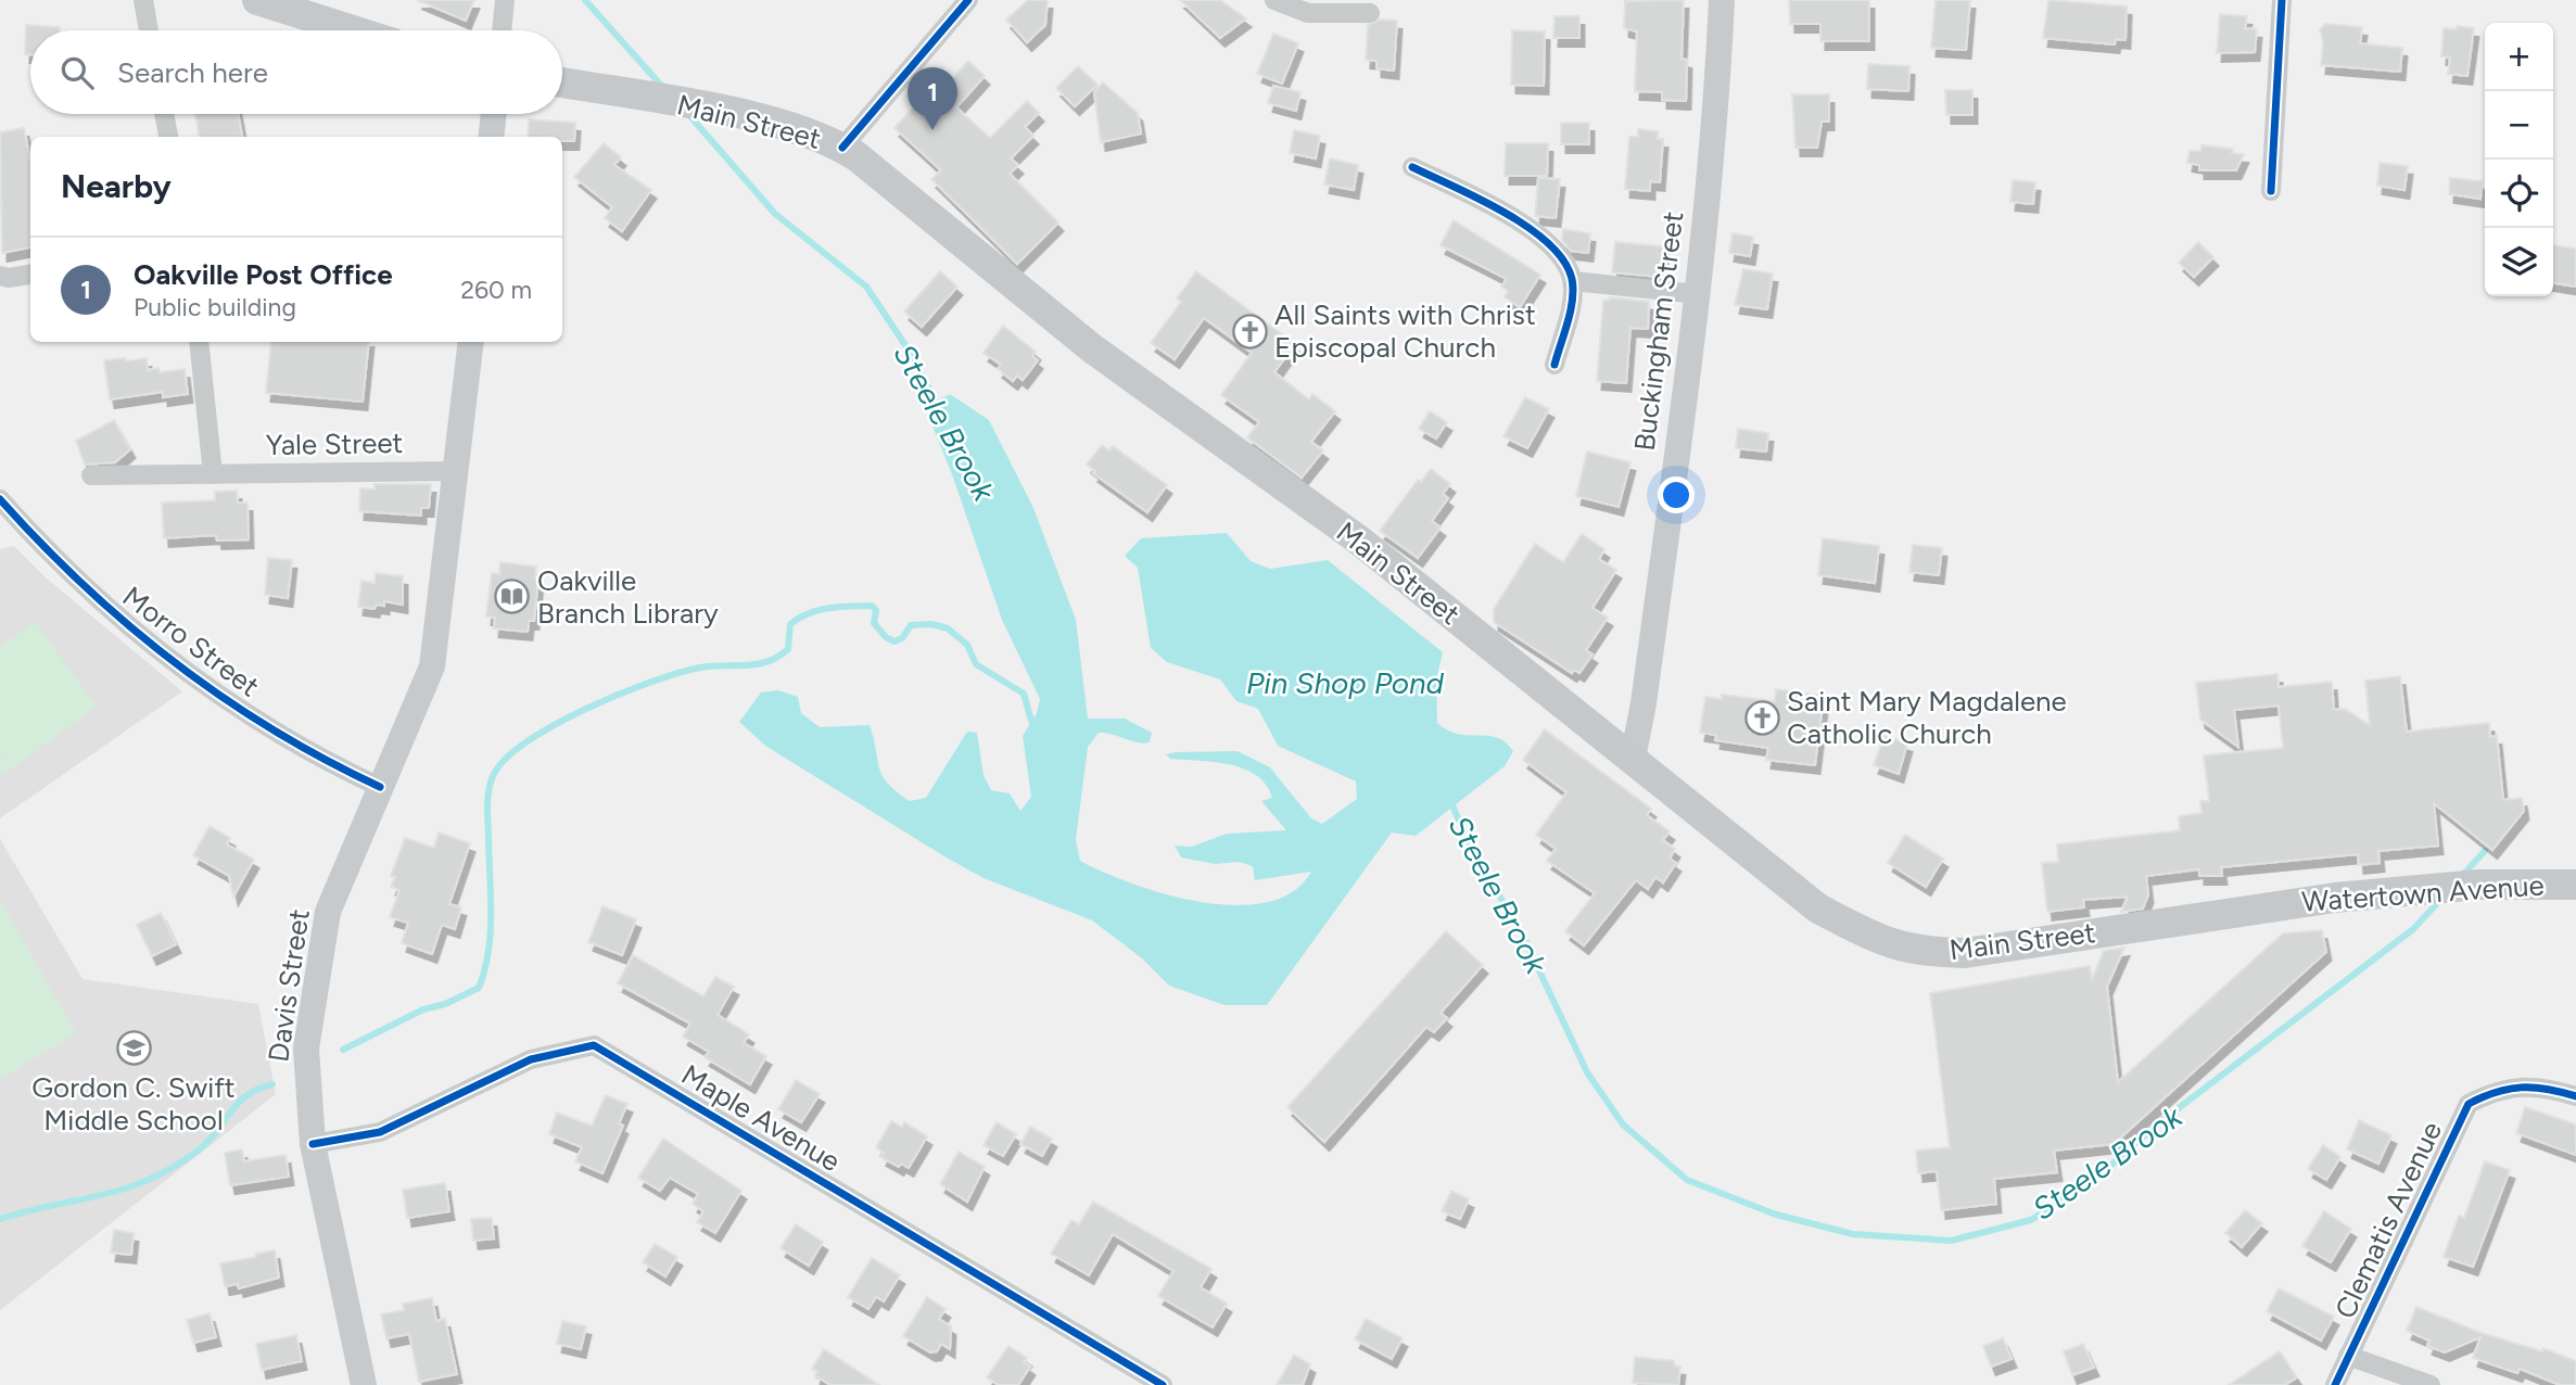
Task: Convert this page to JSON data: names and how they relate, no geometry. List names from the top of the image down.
{
  "streets": {
    "main road": [
      "Main Street",
      "Buckingham Street",
      "Watertown Avenue",
      "Davis Street"
    ],
    "street": [
      "Yale Street",
      "Morro Street",
      "Maple Avenue",
      "Clematis Avenue"
    ]
  },
  "crossings": [
    ["Main Street", "Buckingham Street"],
    ["Main Street", "Watertown Avenue"],
    ["Yale Street", "Davis Street"],
    ["Morro Street", "Davis Street"],
    ["Davis Street", "Maple Avenue"]
  ],
  "water": ["Steele Brook", "Pin Shop Pond"],
  "places": {
    "church": ["All Saints with Christ Episcopal Church", "Saint Mary Magdalene Catholic Church"],
    "library": ["Oakville Branch Library"],
    "school or university": ["Gordon C. Swift Middle School"]
  },
  "page": {
    "map_buttons": ["+", "−"],
    "search": "Search here",
    "pins": "1",
    "heading": "Nearby",
    "list": [
      {
        "mark": "1",
        "name": "Oakville Post Office",
        "note": "Public building",
        "value": "260 m"
      }
    ]
  }
}
